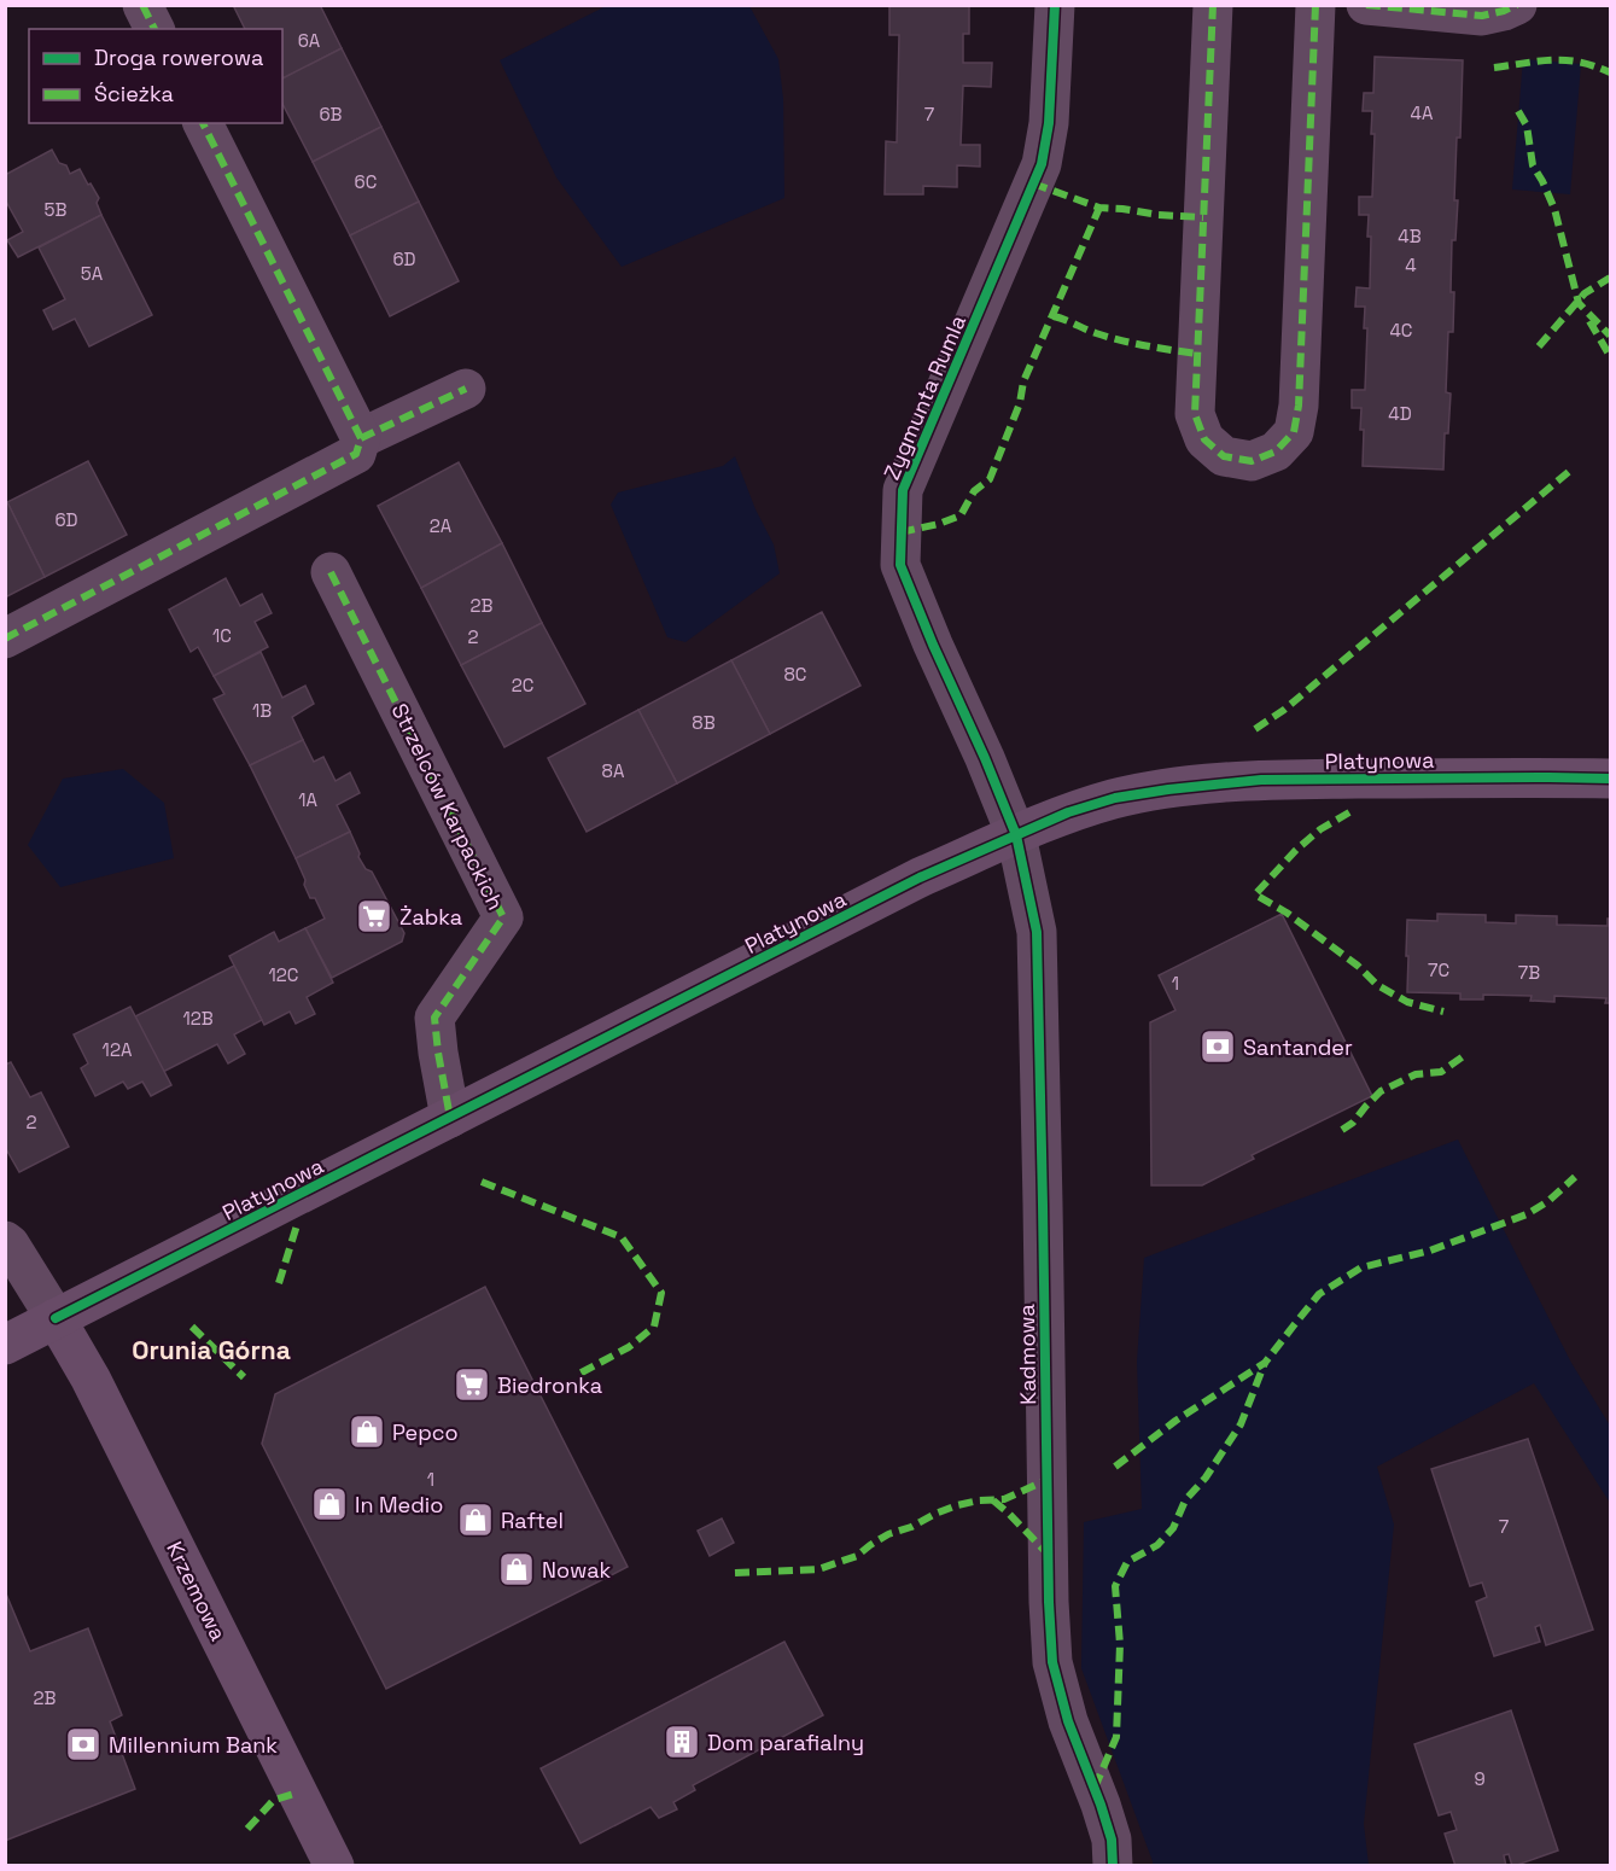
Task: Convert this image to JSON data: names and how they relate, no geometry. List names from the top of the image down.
{
  "streets": {
    "street": [
      "Zygmunta Rumla",
      "Platynowa",
      "Strzelców Karpackich",
      "Kadmowa",
      "Krzemowa"
    ]
  },
  "crossings": [
    ["Zygmunta Rumla", "Platynowa"],
    ["Zygmunta Rumla", "Kadmowa"],
    ["Platynowa", "Strzelców Karpackich"],
    ["Platynowa", "Kadmowa"],
    ["Platynowa", "Krzemowa"]
  ],
  "districts": ["Orunia Górna"],
  "places": {
    "supermarket": ["Żabka", "Biedronka"],
    "bank": ["Santander", "Millennium Bank"],
    "shop": [
      "Pepco",
      "In Medio",
      "Raftel",
      "Nowak"
    ],
    "building": ["Dom parafialny"]
  },
  "house_numbers": [
    "6A",
    "4A",
    "6B",
    "7",
    "6C",
    "5B",
    "4B",
    "6D",
    "4",
    "5A",
    "4C",
    "4D",
    "6D",
    "2A",
    "2B",
    "1C",
    "2",
    "8C",
    "2C",
    "1B",
    "8B",
    "8A",
    "1A",
    "7C",
    "7B",
    "12C",
    "1",
    "12B",
    "12A",
    "2",
    "1",
    "7",
    "2B",
    "9"
  ],
  "legend": ["Droga rowerowa", "Ścieżka"]
}
